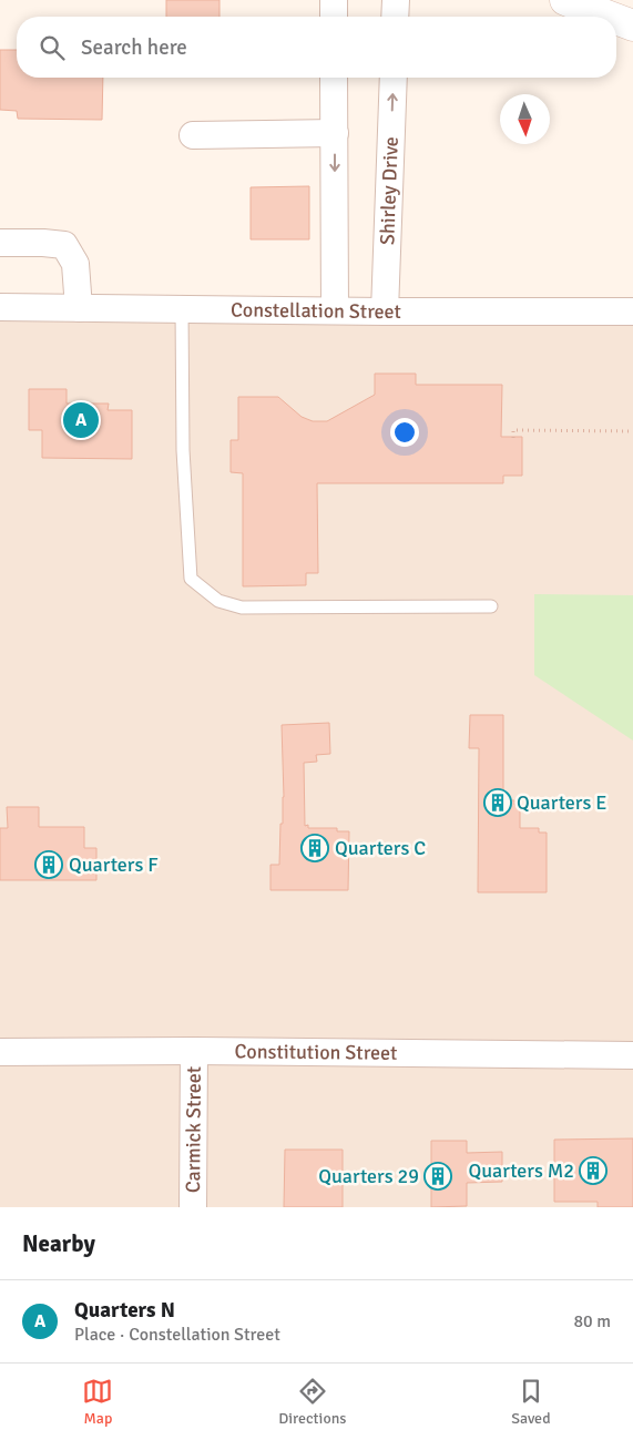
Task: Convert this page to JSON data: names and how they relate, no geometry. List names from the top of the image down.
{
  "streets": {
    "street": [
      "Shirley Drive",
      "Constellation Street",
      "Constitution Street",
      "Carmick Street"
    ]
  },
  "crossings": [
    ["Shirley Drive", "Constellation Street"],
    ["Constitution Street", "Carmick Street"]
  ],
  "places": {
    "building": [
      "Quarters E",
      "Quarters C",
      "Quarters F",
      "Quarters M2",
      "Quarters 29"
    ]
  },
  "north": "bottom",
  "page": {
    "search": "Search here",
    "pins": "A",
    "heading": "Nearby",
    "list": [
      {
        "mark": "A",
        "name": "Quarters N",
        "note": "Place · Constellation Street",
        "value": "80 m"
      }
    ],
    "nav": ["Map", "Directions", "Saved"]
  }
}
